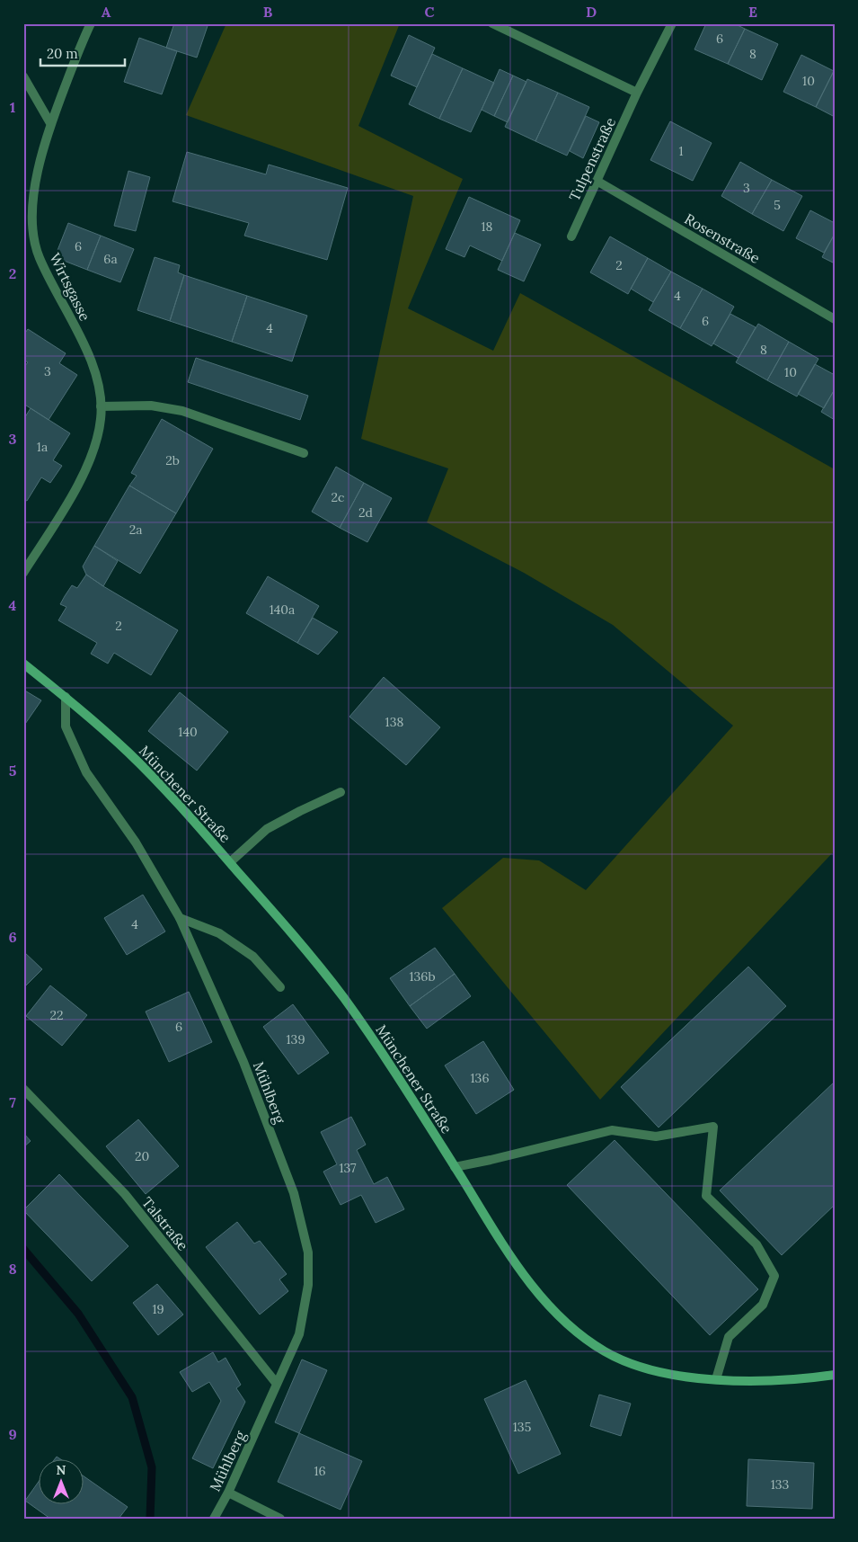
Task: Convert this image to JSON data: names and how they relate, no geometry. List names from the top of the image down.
{
  "streets": {
    "street": [
      "Tulpenstraße",
      "Rosenstraße",
      "Wirtsgasse",
      "Münchener Straße",
      "Mühlberg",
      "Talstraße"
    ]
  },
  "crossings": [
    ["Tulpenstraße", "Rosenstraße"],
    ["Münchener Straße", "Mühlberg"],
    ["Mühlberg", "Talstraße"]
  ],
  "house_numbers": [
    "6",
    "8",
    "10",
    "1",
    "3",
    "5",
    "18",
    "6",
    "6a",
    "2",
    "4",
    "6",
    "4",
    "8",
    "3",
    "10",
    "1a",
    "2b",
    "2c",
    "2d",
    "2a",
    "140a",
    "2",
    "138",
    "140",
    "4",
    "136b",
    "22",
    "6",
    "139",
    "136",
    "20",
    "137",
    "19",
    "135",
    "16",
    "133"
  ],
  "scale_bar": "20 m",
  "north": "top",
  "grid": {
    "columns": [
      "A",
      "B",
      "C",
      "D",
      "E"
    ],
    "rows": [
      "1",
      "2",
      "3",
      "4",
      "5",
      "6",
      "7",
      "8",
      "9"
    ]
  }
}
